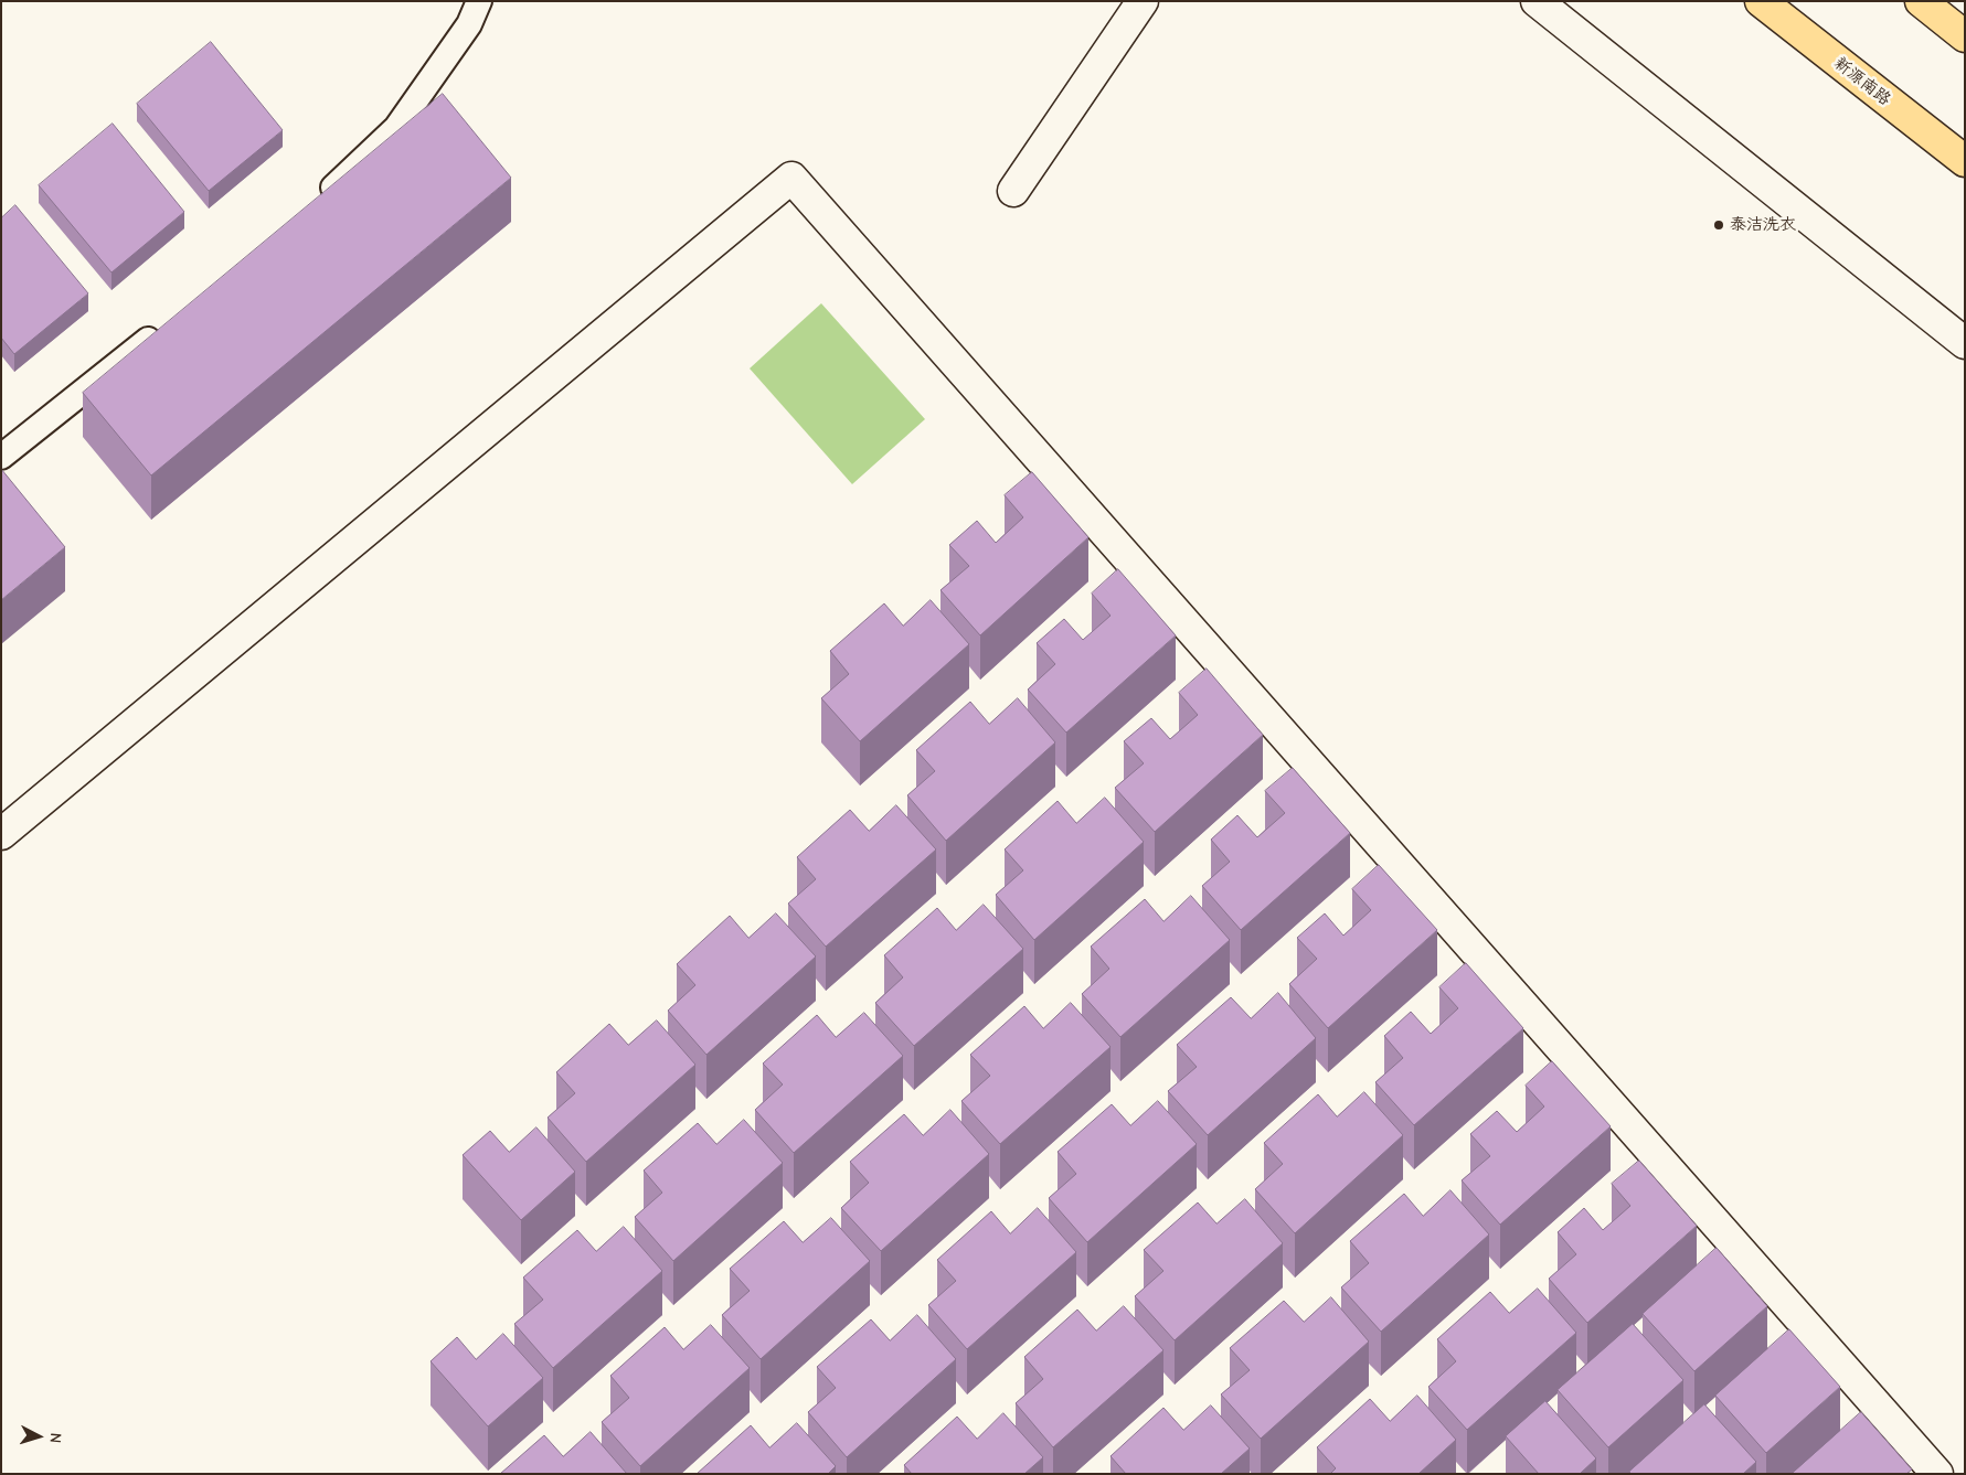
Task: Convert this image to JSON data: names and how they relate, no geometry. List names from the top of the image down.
{
  "streets": {
    "main road": ["新源南路"]
  },
  "places": ["泰洁洗衣"],
  "north": "right"
}
